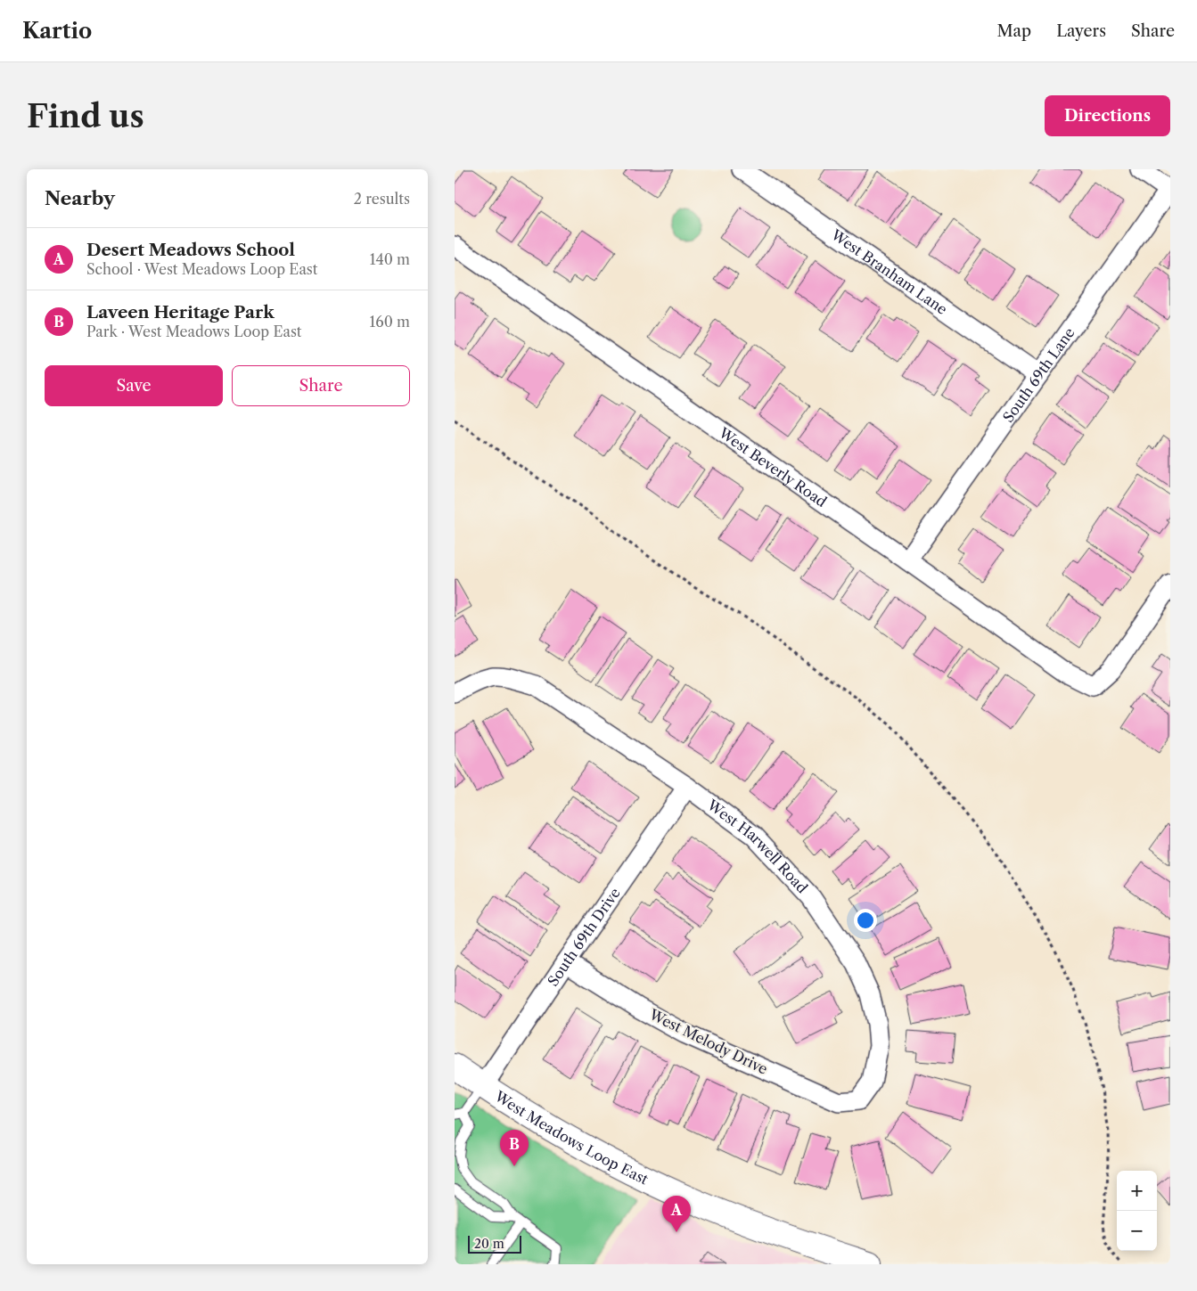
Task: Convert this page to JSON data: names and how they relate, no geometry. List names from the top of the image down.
{
  "streets": {
    "street": [
      "West Branham Lane",
      "South 69th Lane",
      "West Beverly Road",
      "West Harwell Road",
      "South 69th Drive",
      "West Melody Drive",
      "West Meadows Loop East"
    ]
  },
  "crossings": [
    ["West Branham Lane", "South 69th Lane"],
    ["South 69th Lane", "West Beverly Road"],
    ["West Harwell Road", "South 69th Drive"],
    ["West Harwell Road", "West Melody Drive"],
    ["South 69th Drive", "West Melody Drive"],
    ["South 69th Drive", "West Meadows Loop East"]
  ],
  "scale_bar": "20 m",
  "page": {
    "header": "Kartio",
    "nav": ["Map", "Layers", "Share"],
    "buttons": [
      "Directions",
      ["Save", "Share"]
    ],
    "title": "Find us",
    "heading": ["Nearby", "2 results"],
    "list": [
      {
        "mark": "A",
        "name": "Desert Meadows School",
        "note": "School · West Meadows Loop East",
        "value": "140 m"
      },
      {
        "mark": "B",
        "name": "Laveen Heritage Park",
        "note": "Park · West Meadows Loop East",
        "value": "160 m"
      }
    ],
    "pins": ["B", "A"],
    "map_buttons": ["+", "−"],
    "scale": "20 m"
  }
}
